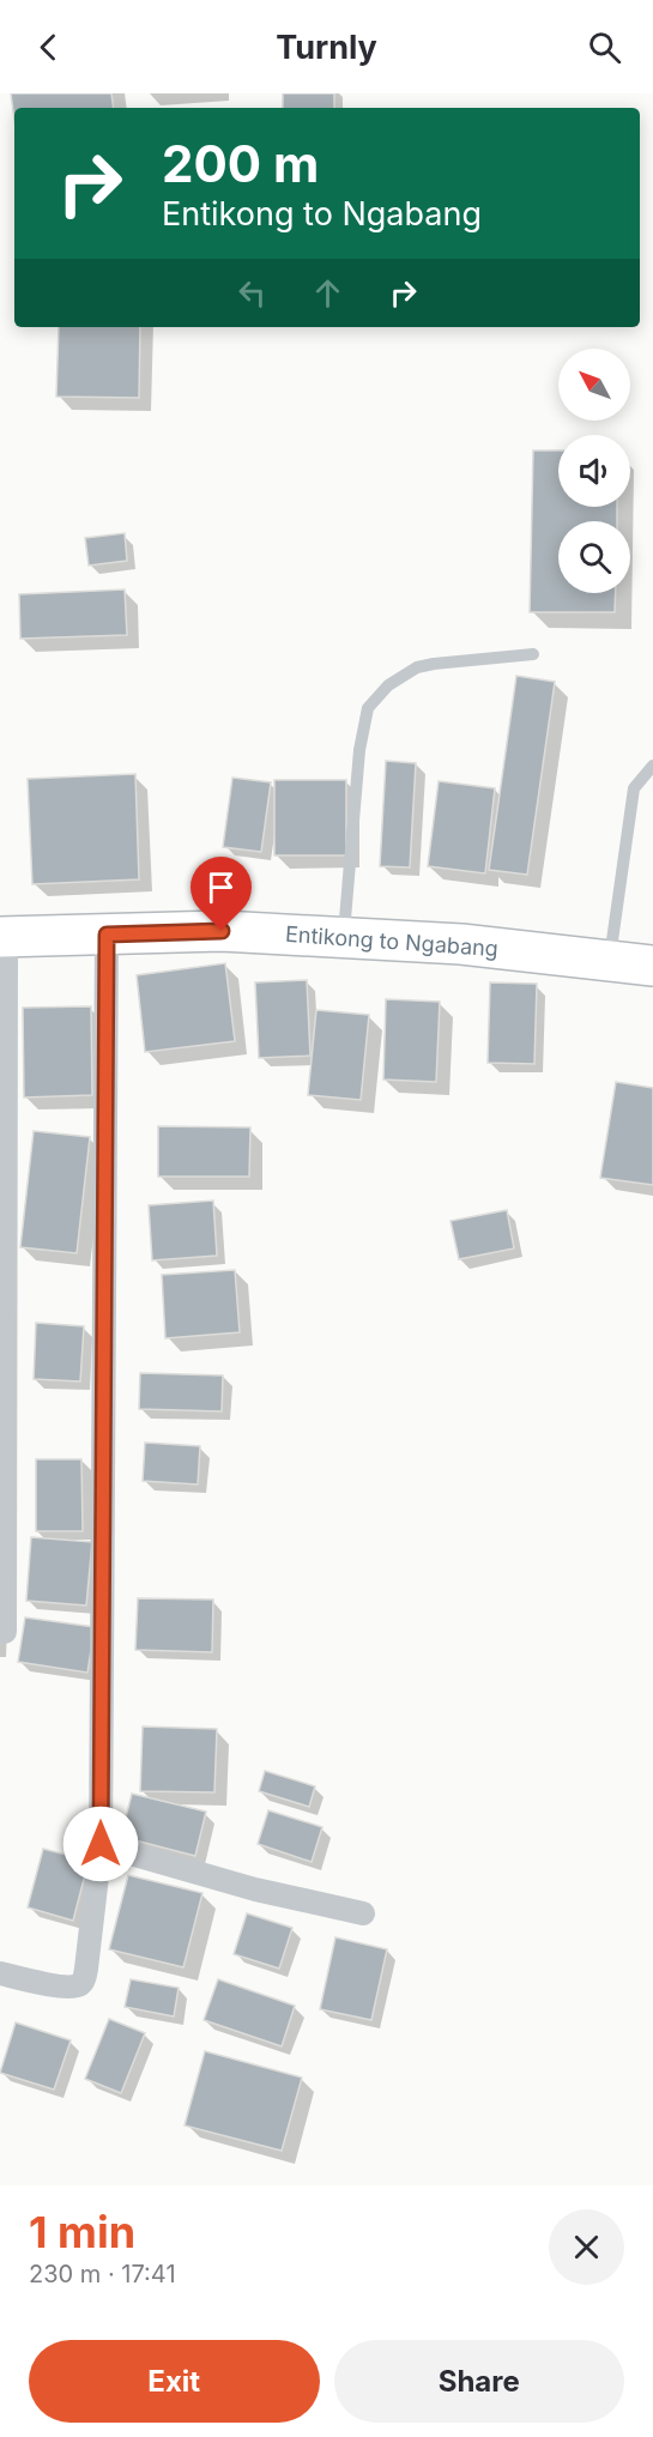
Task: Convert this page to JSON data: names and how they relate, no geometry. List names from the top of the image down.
{
  "streets": {
    "highway": ["Entikong to Ngabang"]
  },
  "north": "top left",
  "page": {
    "header": "Turnly",
    "turn": ["200 m", "Entikong to Ngabang"],
    "heading": ["1 min", "230 m · 17:41"],
    "buttons": ["Exit", "Share"]
  }
}
